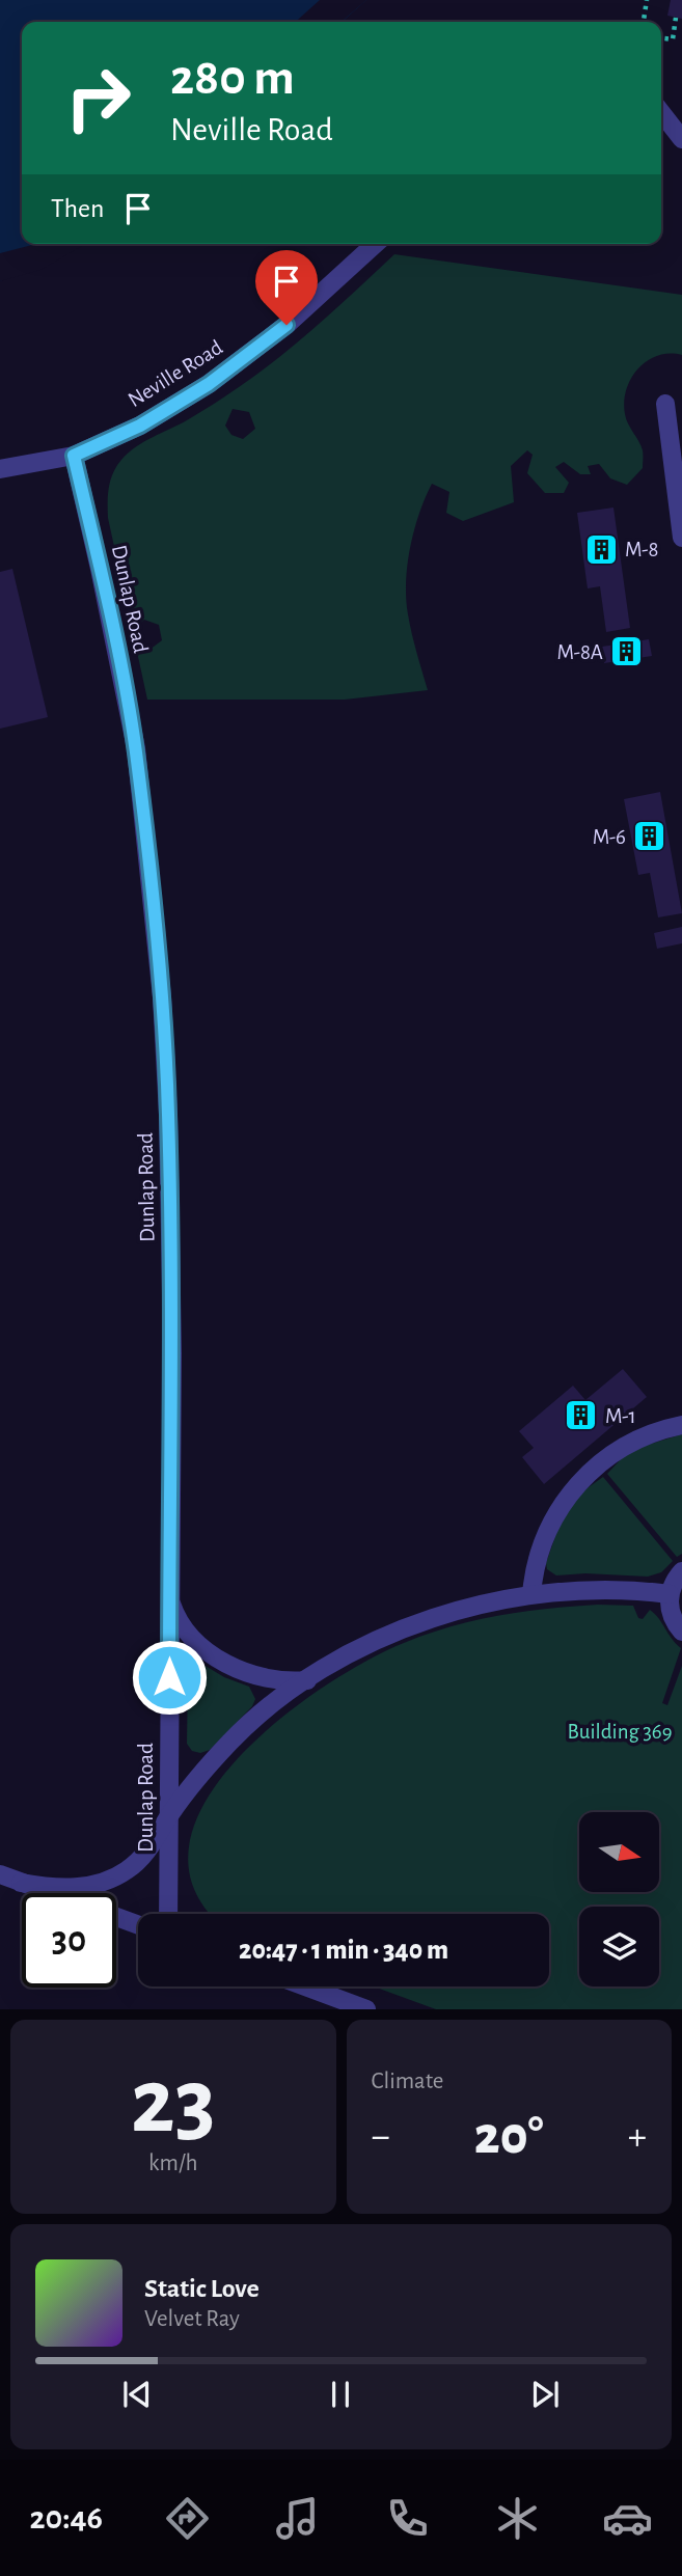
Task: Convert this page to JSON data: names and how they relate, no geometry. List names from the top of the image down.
{
  "streets": {
    "street": ["Neville Road", "Dunlap Road"]
  },
  "crossings": [
    ["Neville Road", "Dunlap Road"]
  ],
  "parks": ["Building 369"],
  "places": {
    "building": [
      "M-8",
      "M-8A",
      "M-6",
      "M-1"
    ]
  },
  "north": "right",
  "page": {
    "turn": ["280 m", "Neville Road"],
    "then": "Then",
    "limit": "30",
    "trip": "20:47 · 1 min · 340 m",
    "tile": [
      ["23", "km/h"],
      "Climate"
    ],
    "heat": ["−", "20°", "+"],
    "song": ["Static Love", "Velvet Ray"],
    "tabs": "20:46"
  }
}
